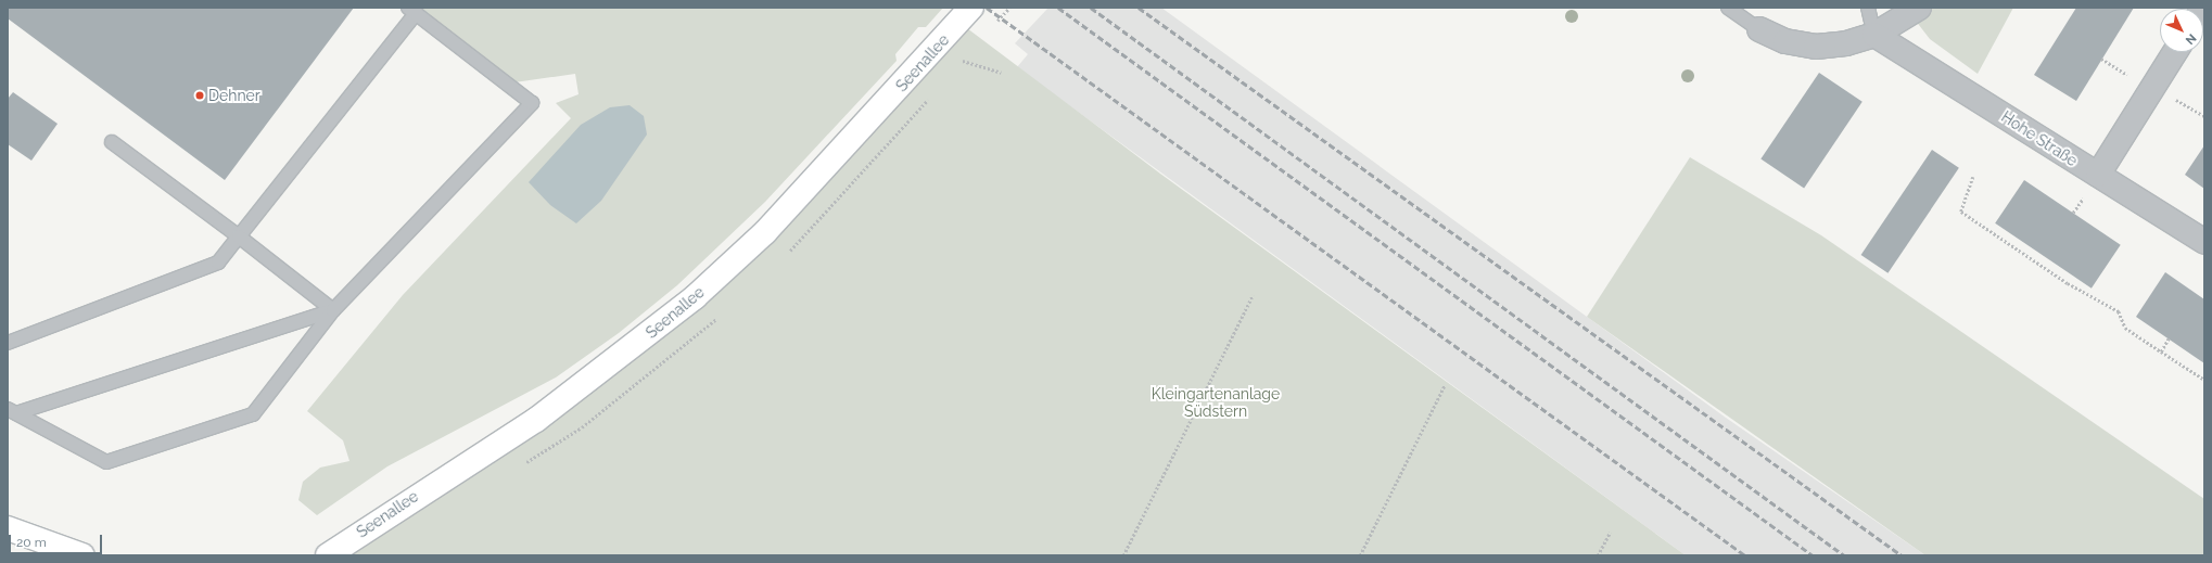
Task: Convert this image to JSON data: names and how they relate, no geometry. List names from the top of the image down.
{
  "streets": {
    "main road": ["Seenallee"],
    "street": ["Hohe Straße"]
  },
  "parks": ["Kleingartenanlage Südstern"],
  "places": ["Dehner"],
  "scale_bar": "20 m",
  "north": "bottom right"
}
